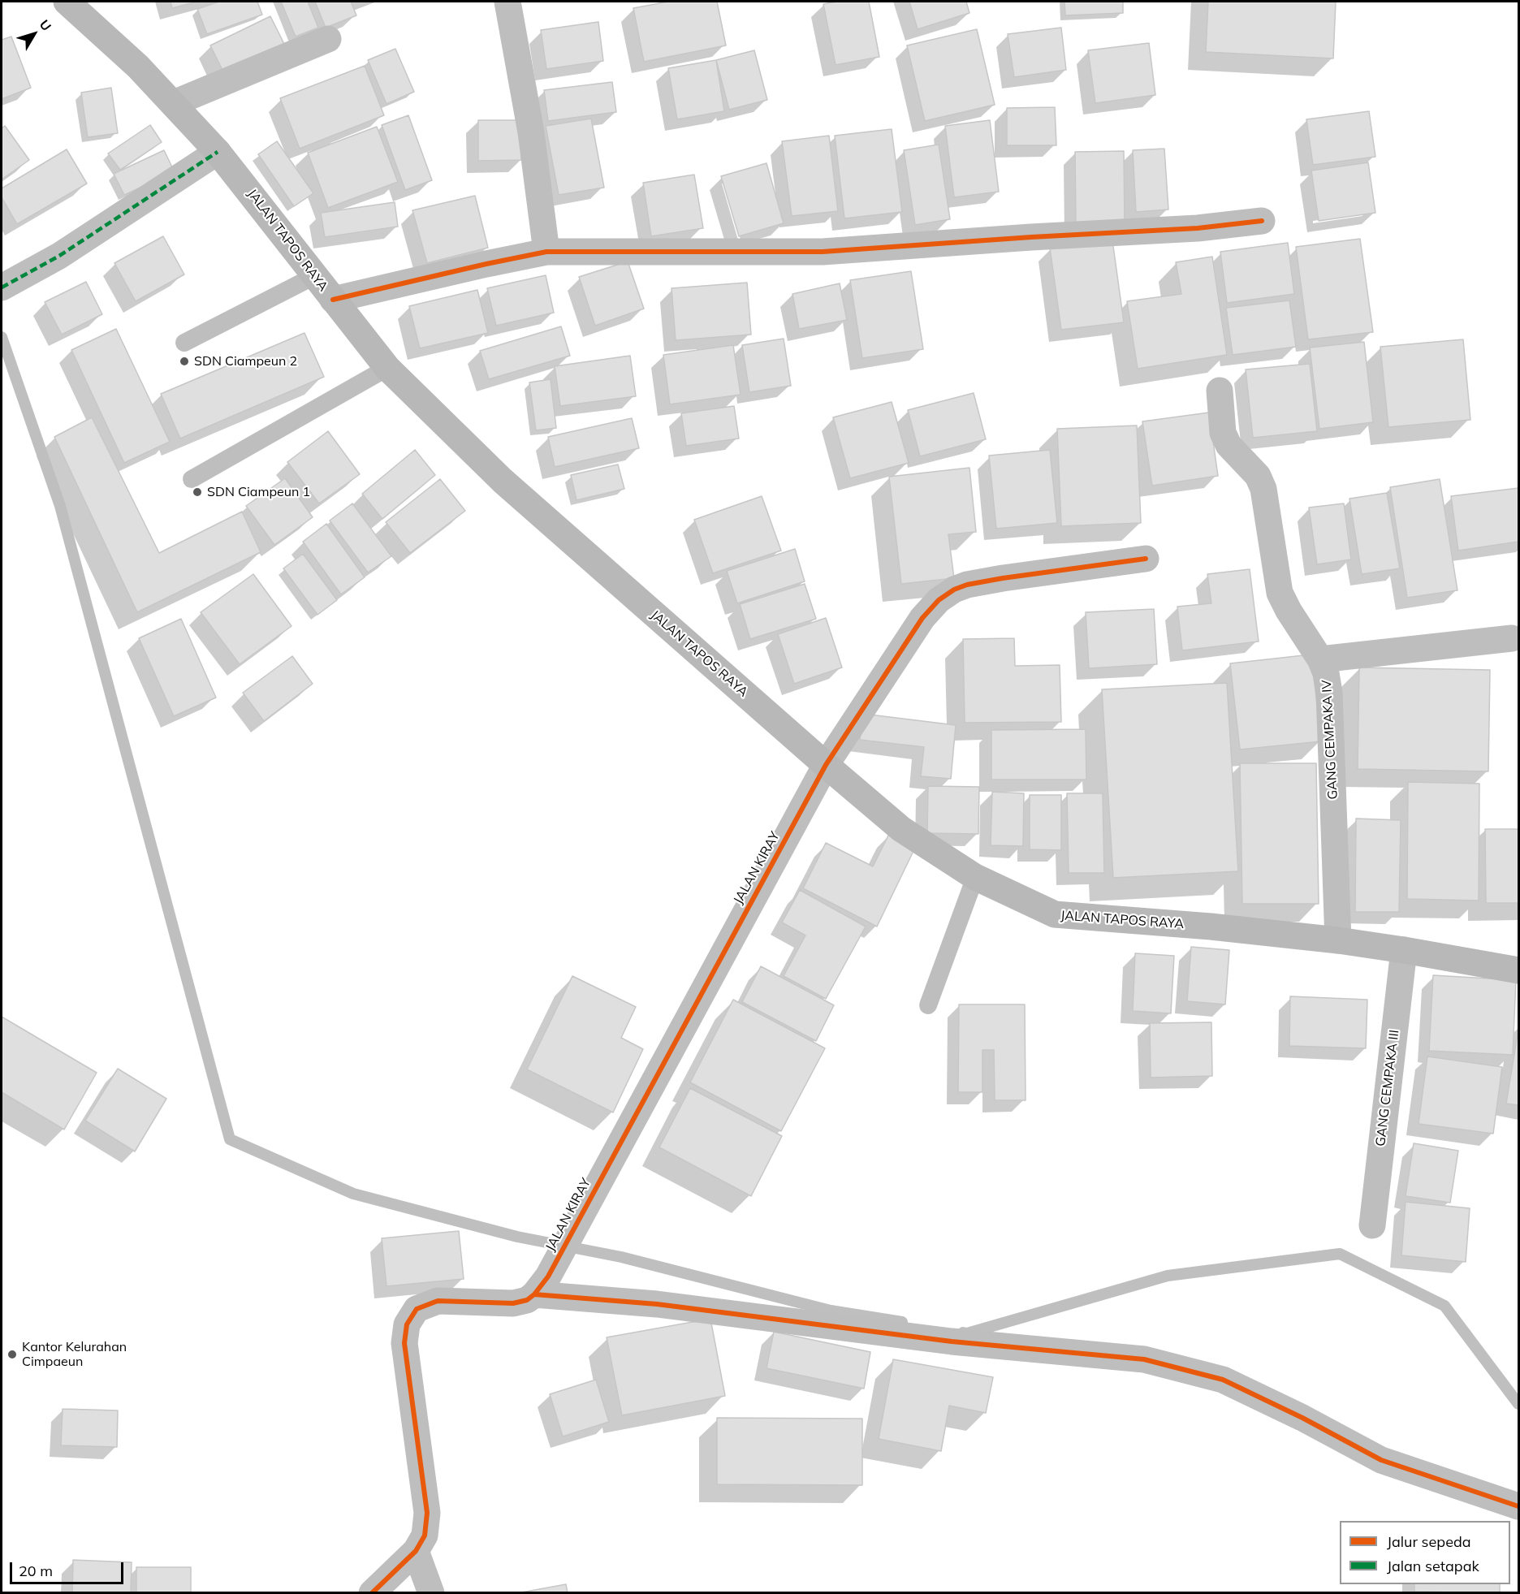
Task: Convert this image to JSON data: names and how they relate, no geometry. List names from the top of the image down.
{
  "streets": {
    "main road": ["JALAN TAPOS RAYA"],
    "street": ["GANG CEMPAKA IV", "JALAN KIRAY", "GANG CEMPAKA III"]
  },
  "crossings": [
    ["JALAN TAPOS RAYA", "GANG CEMPAKA IV"],
    ["JALAN TAPOS RAYA", "JALAN KIRAY"],
    ["JALAN TAPOS RAYA", "GANG CEMPAKA III"]
  ],
  "places": ["SDN Ciampeun 2", "SDN Ciampeun 1", "Kantor Kelurahan Cimpaeun"],
  "legend": ["Jalur sepeda", "Jalan setapak"],
  "scale_bar": "20 m",
  "north": "top right"
}
